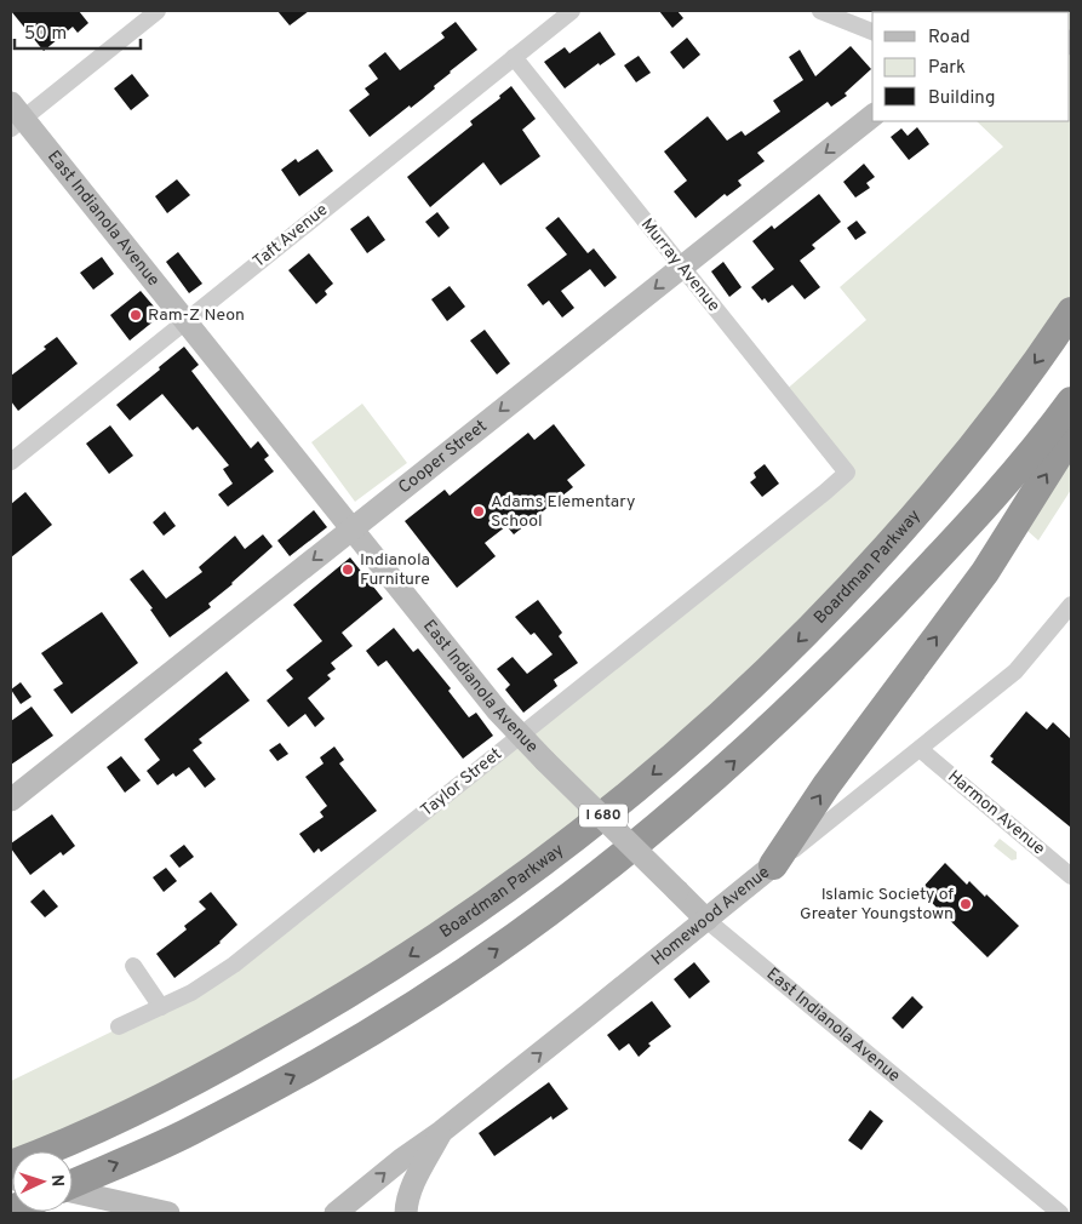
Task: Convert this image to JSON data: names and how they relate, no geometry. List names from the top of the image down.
{
  "streets": {
    "highway": ["Boardman Parkway", "I 680"],
    "street": [
      "East Indianola Avenue",
      "Taft Avenue",
      "Murray Avenue",
      "Cooper Street",
      "Taylor Street",
      "Harmon Avenue",
      "Homewood Avenue"
    ]
  },
  "crossings": [
    ["East Indianola Avenue", "Taft Avenue"],
    ["East Indianola Avenue", "Cooper Street"],
    ["East Indianola Avenue", "Taylor Street"],
    ["East Indianola Avenue", "Homewood Avenue"],
    ["Taft Avenue", "Murray Avenue"],
    ["Murray Avenue", "Cooper Street"],
    ["Murray Avenue", "Taylor Street"],
    ["Harmon Avenue", "Homewood Avenue"]
  ],
  "one_way": ["Cooper Street", "Homewood Avenue"],
  "places": [
    "Ram-Z Neon",
    "Adams Elementary School",
    "Indianola Furniture",
    "Islamic Society of Greater Youngstown"
  ],
  "legend": ["Road", "Park", "Building"],
  "scale_bar": "50 m",
  "north": "right"
}
